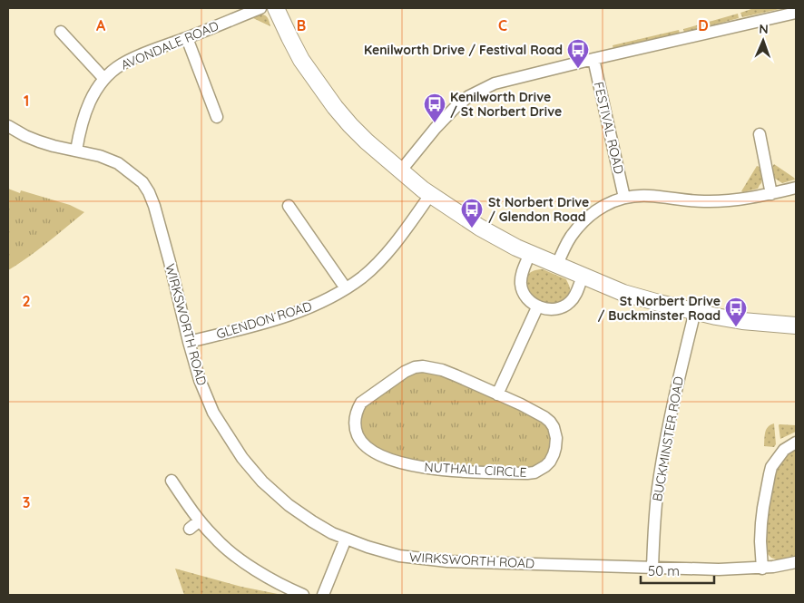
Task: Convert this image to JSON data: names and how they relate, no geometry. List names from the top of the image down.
{
  "streets": {
    "street": [
      "AVONDALE ROAD",
      "FESTIVAL ROAD",
      "GLENDON ROAD",
      "WIRKSWORTH ROAD",
      "BUCKMINSTER ROAD",
      "NUTHALL CIRCLE"
    ]
  },
  "crossings": [
    ["AVONDALE ROAD", "WIRKSWORTH ROAD"],
    ["GLENDON ROAD", "WIRKSWORTH ROAD"],
    ["WIRKSWORTH ROAD", "BUCKMINSTER ROAD"]
  ],
  "places": {
    "bus stop": [
      "Kenilworth Drive / Festival Road",
      "Kenilworth Drive / St Norbert Drive",
      "St Norbert Drive / Glendon Road",
      "St Norbert Drive / Buckminster Road"
    ]
  },
  "scale_bar": "50 m",
  "north": "top",
  "grid": {
    "columns": [
      "A",
      "B",
      "C",
      "D"
    ],
    "rows": ["1", "2", "3"]
  }
}
